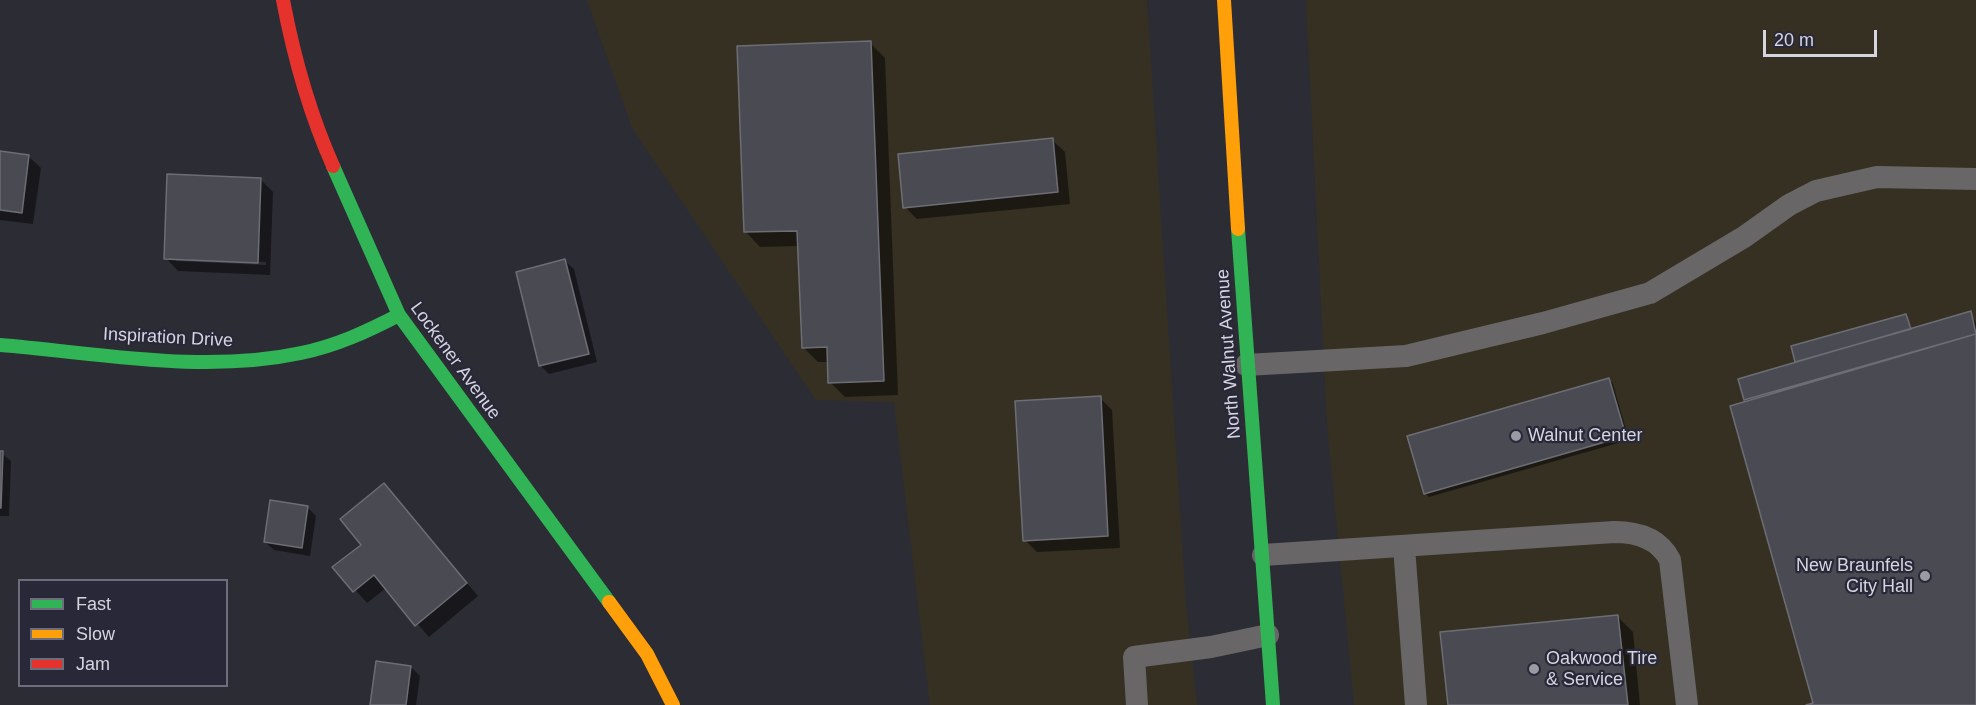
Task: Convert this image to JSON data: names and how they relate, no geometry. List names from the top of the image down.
{
  "streets": {
    "street": ["Inspiration Drive", "North Walnut Avenue", "Lockener Avenue"]
  },
  "crossings": [
    ["Inspiration Drive", "Lockener Avenue"]
  ],
  "places": ["Walnut Center", "New Braunfels City Hall", "Oakwood Tire & Service"],
  "legend": ["Fast", "Slow", "Jam"],
  "scale_bar": "20 m"
}
